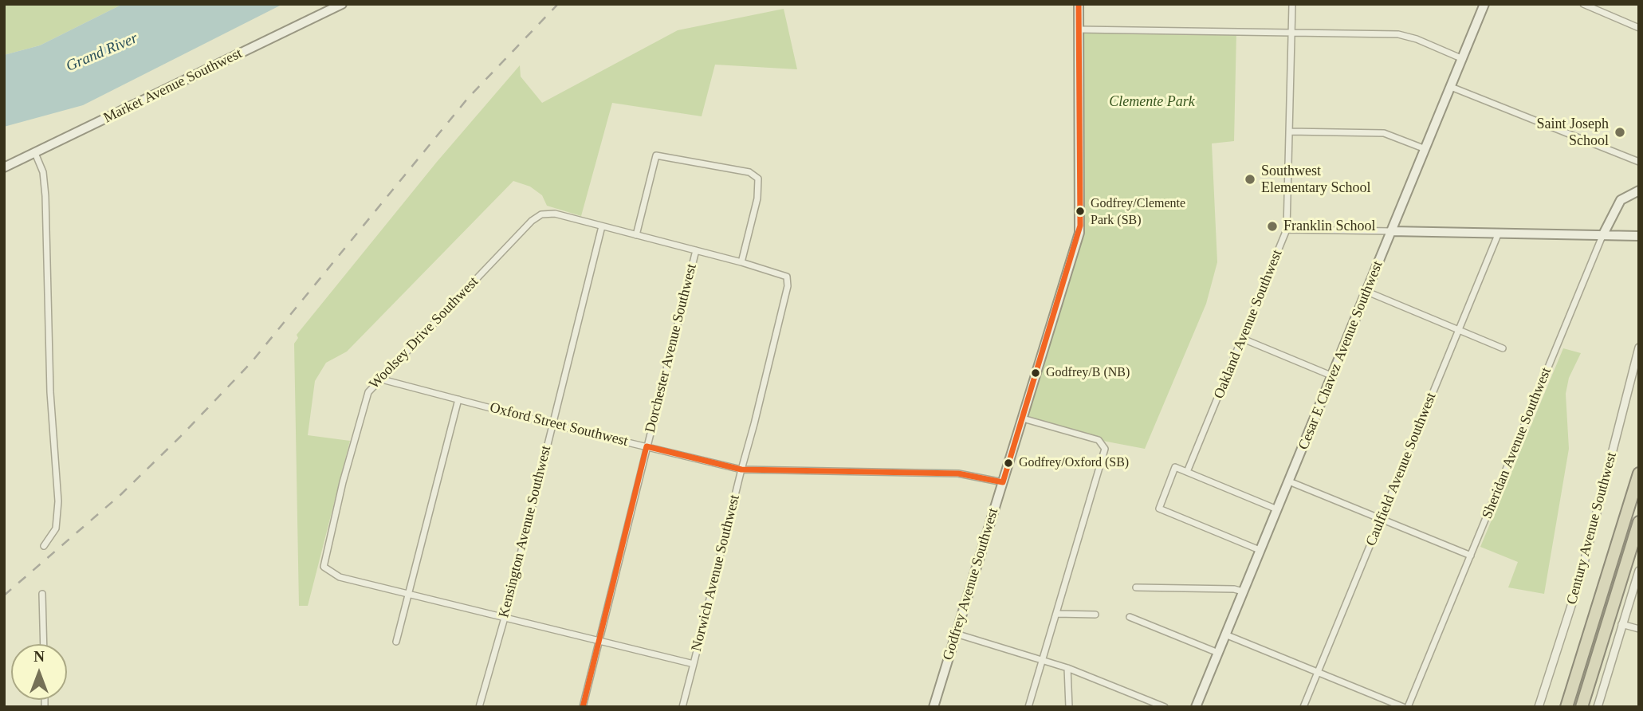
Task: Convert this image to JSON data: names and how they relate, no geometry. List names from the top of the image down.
{
  "streets": {
    "main road": [
      "Market Avenue Southwest",
      "Cesar E Chavez Avenue Southwest",
      "Sheridan Avenue Southwest",
      "Godfrey Avenue Southwest"
    ],
    "street": [
      "Oakland Avenue Southwest",
      "Woolsey Drive Southwest",
      "Dorchester Avenue Southwest",
      "Oxford Street Southwest",
      "Caulfield Avenue Southwest",
      "Century Avenue Southwest",
      "Kensington Avenue Southwest",
      "Norwich Avenue Southwest"
    ]
  },
  "crossings": [
    ["Woolsey Drive Southwest", "Oxford Street Southwest"],
    ["Woolsey Drive Southwest", "Kensington Avenue Southwest"],
    ["Dorchester Avenue Southwest", "Oxford Street Southwest"],
    ["Oxford Street Southwest", "Kensington Avenue Southwest"],
    ["Oxford Street Southwest", "Norwich Avenue Southwest"],
    ["Oxford Street Southwest", "Godfrey Avenue Southwest"]
  ],
  "water": ["Grand River"],
  "parks": ["Clemente Park"],
  "places": [
    "Saint Joseph School",
    "Southwest Elementary School",
    "Godfrey/Clemente Park (SB)",
    "Franklin School",
    "Godfrey/B (NB)",
    "Godfrey/Oxford (SB)"
  ],
  "north": "top"
}
